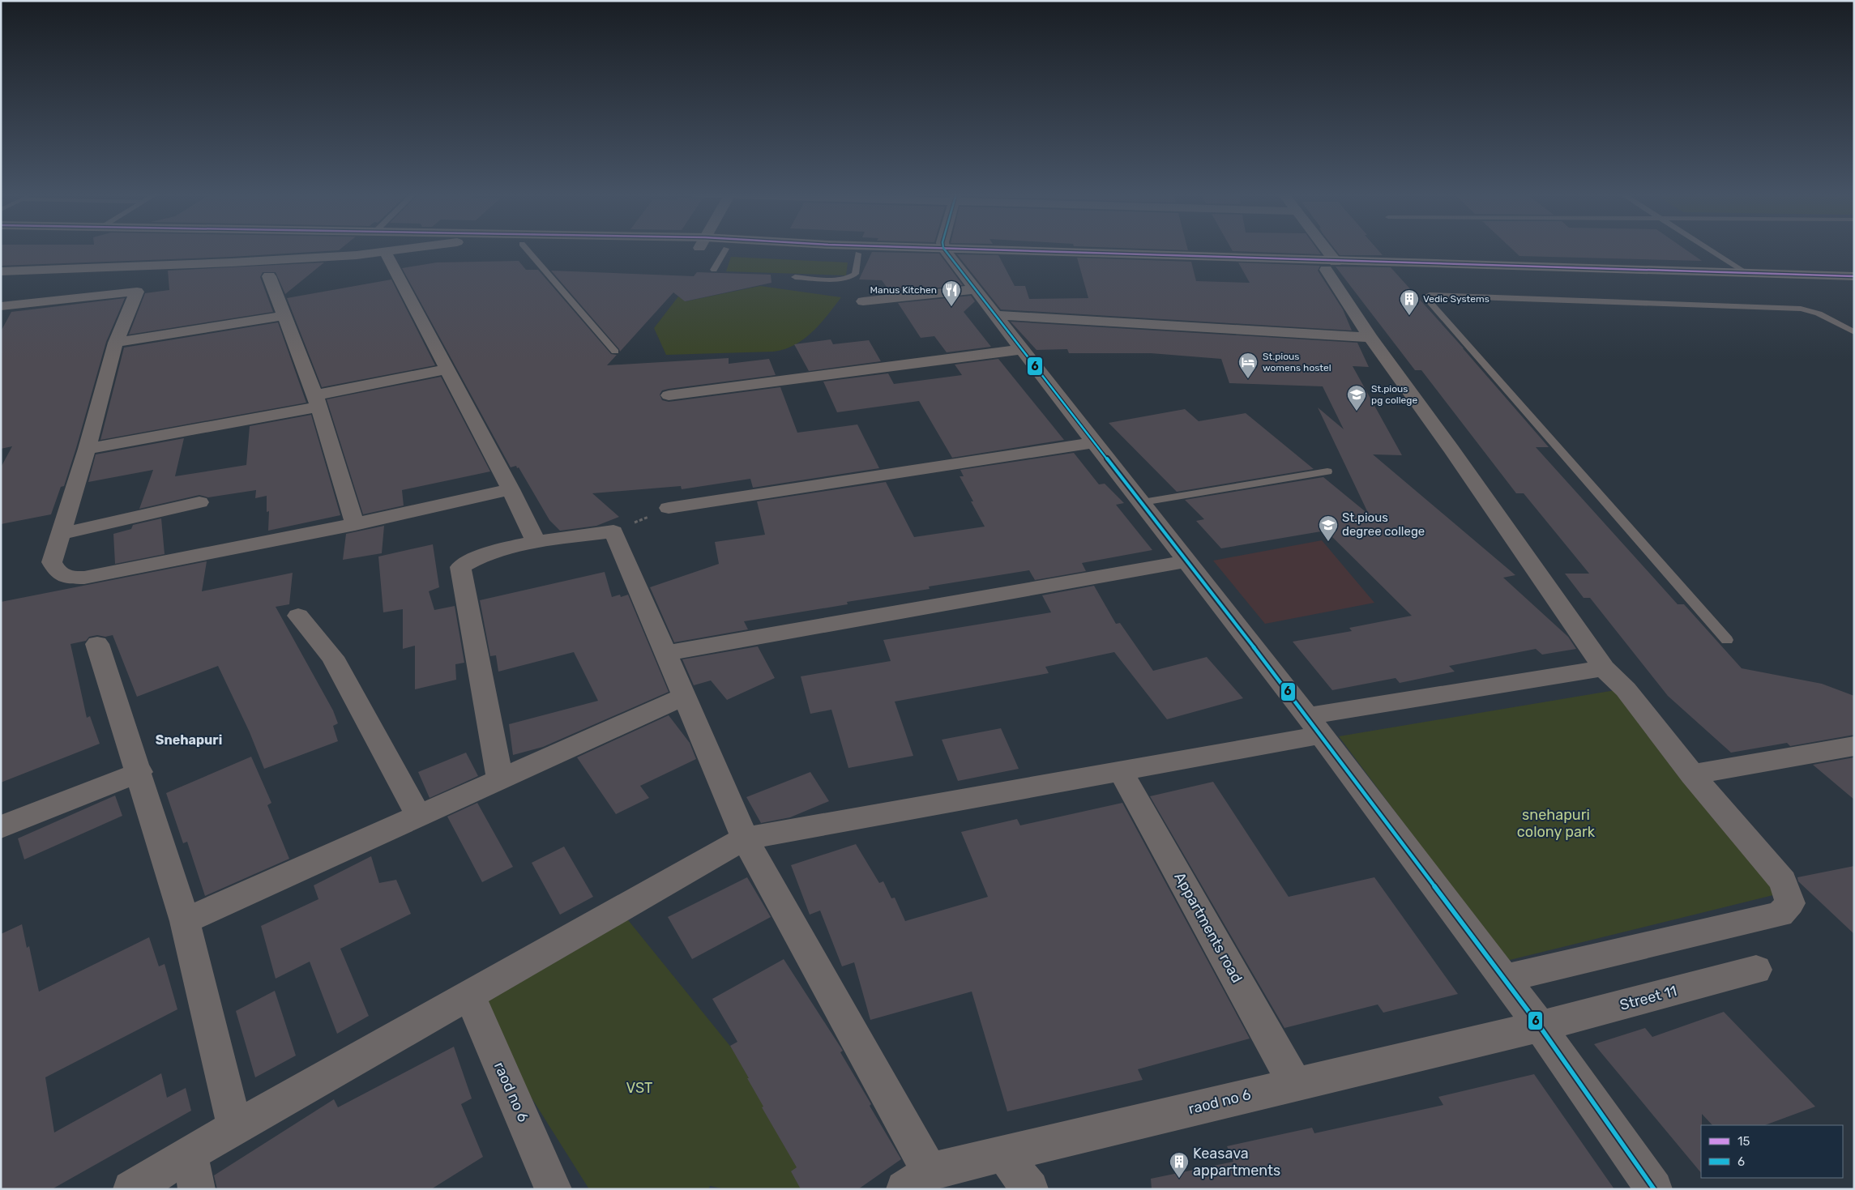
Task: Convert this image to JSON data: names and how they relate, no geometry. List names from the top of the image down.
{
  "streets": {
    "street": ["Appartments road", "Street 11", "raod no 6"]
  },
  "crossings": [
    ["Appartments road", "raod no 6"],
    ["Street 11", "raod no 6"]
  ],
  "districts": ["Snehapuri"],
  "parks": ["snehapuri colony park", "VST"],
  "places": {
    "restaurant": ["Manus Kitchen"],
    "building": ["Vedic Systems", "Keasava appartments"],
    "hotel": ["St.pious womens hostel"],
    "school or university": ["St.pious pg college", "St.pious degree college"]
  },
  "lines": ["transit line 15", "transit line 6"],
  "legend": ["15", "6"]
}
